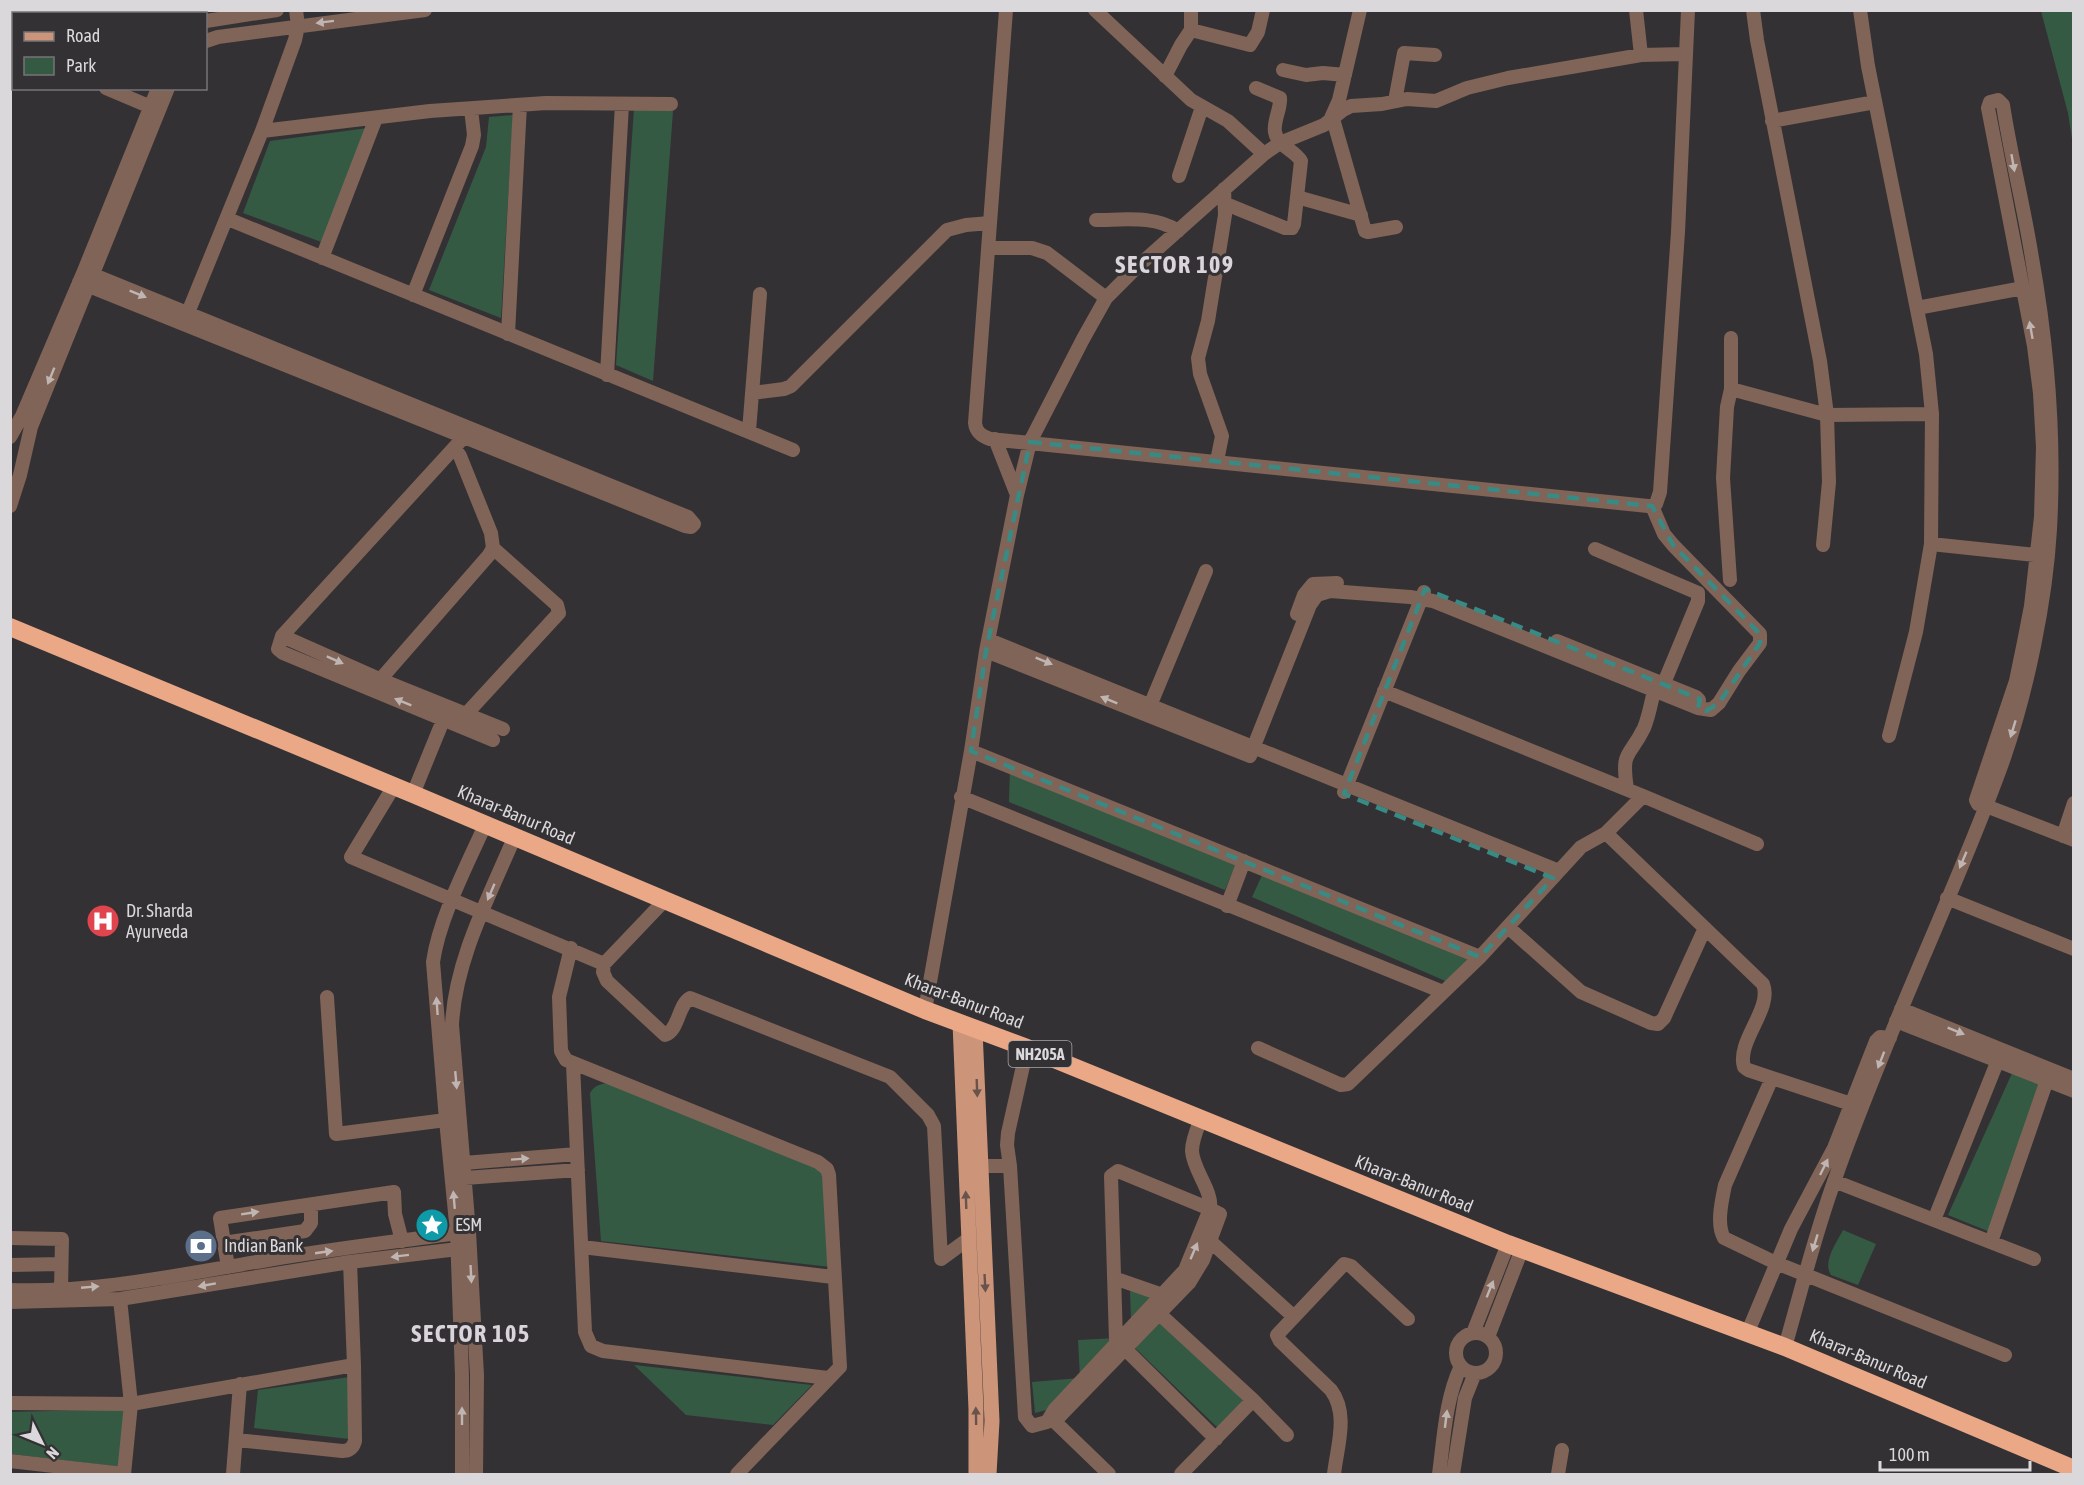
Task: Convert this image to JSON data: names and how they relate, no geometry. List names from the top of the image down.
{
  "streets": {
    "highway": ["Kharar-Banur Road", "NH205A"]
  },
  "districts": ["SECTOR 109", "SECTOR 105"],
  "places": {
    "hospital": ["Dr. Sharda Ayurveda"],
    "place": ["ESM"],
    "bank": ["Indian Bank"]
  },
  "legend": ["Road", "Park"],
  "scale_bar": "100 m",
  "north": "bottom right"
}
